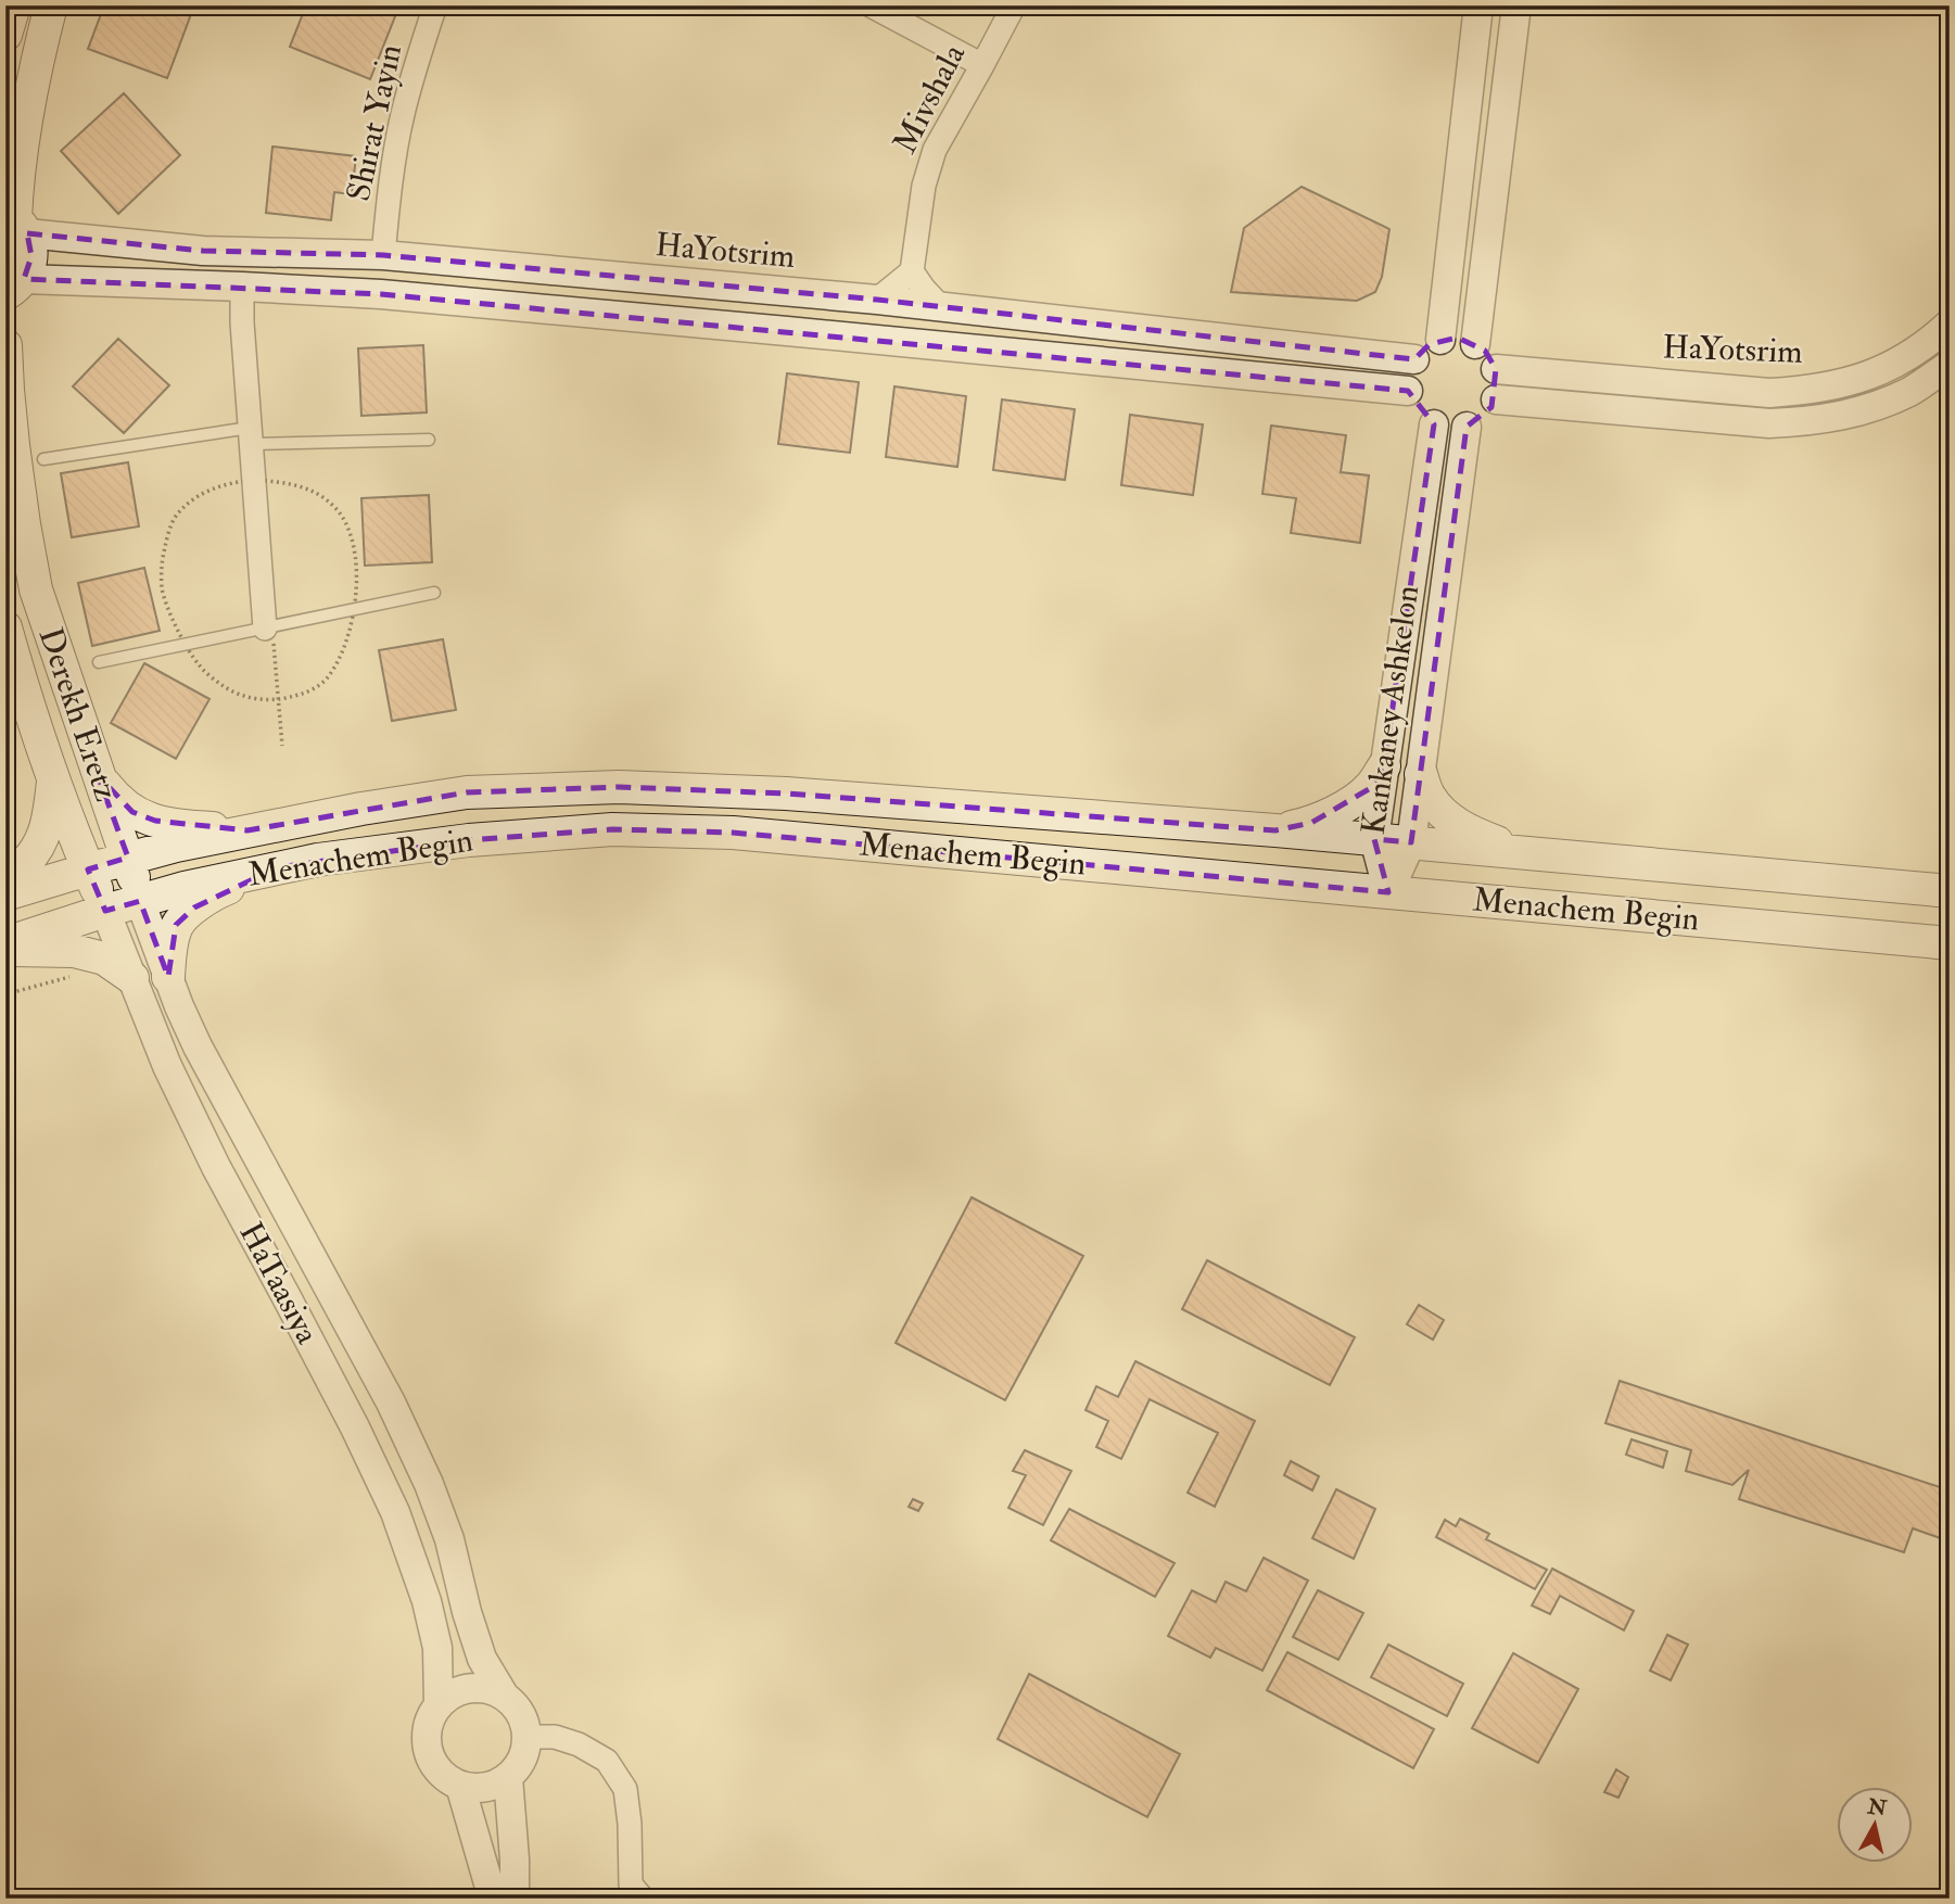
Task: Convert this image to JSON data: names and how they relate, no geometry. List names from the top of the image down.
{
  "streets": {
    "main road": ["Derekh Eretz", "Menachem Begin", "HaTaasiya"],
    "street": [
      "Mivshala",
      "Shirat Yayin",
      "HaYotsrim",
      "Kankaney Ashkelon"
    ]
  },
  "crossings": [
    ["Shirat Yayin", "HaYotsrim"],
    ["HaYotsrim", "Kankaney Ashkelon"],
    ["Kankaney Ashkelon", "Menachem Begin"],
    ["Derekh Eretz", "Menachem Begin"],
    ["Derekh Eretz", "HaTaasiya"],
    ["Menachem Begin", "HaTaasiya"]
  ],
  "north": "top"
}
